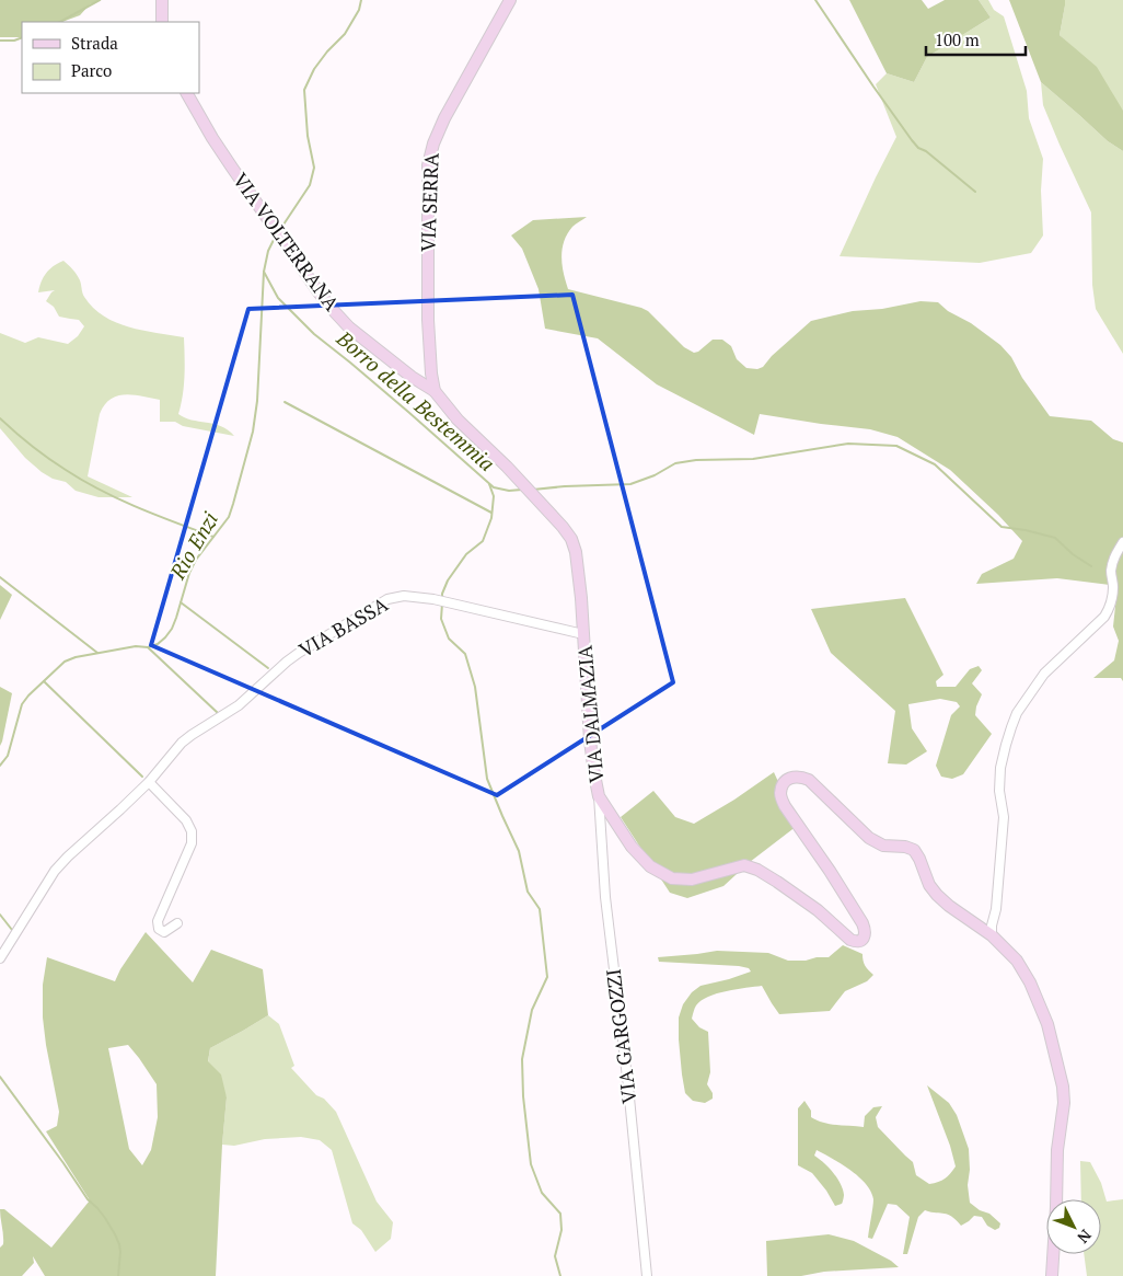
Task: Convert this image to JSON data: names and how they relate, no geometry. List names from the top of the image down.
{
  "streets": {
    "main road": ["VIA SERRA", "VIA VOLTERRANA", "VIA DALMAZIA"],
    "street": ["VIA BASSA", "VIA GARGOZZI"]
  },
  "crossings": [
    ["VIA SERRA", "VIA VOLTERRANA"],
    ["VIA SERRA", "VIA DALMAZIA"],
    ["VIA VOLTERRANA", "VIA DALMAZIA"],
    ["VIA BASSA", "VIA DALMAZIA"],
    ["VIA DALMAZIA", "VIA GARGOZZI"]
  ],
  "water": ["Borro della Bestemmia", "Rio Enzi"],
  "legend": ["Strada", "Parco"],
  "scale_bar": "100 m",
  "north": "bottom right"
}
